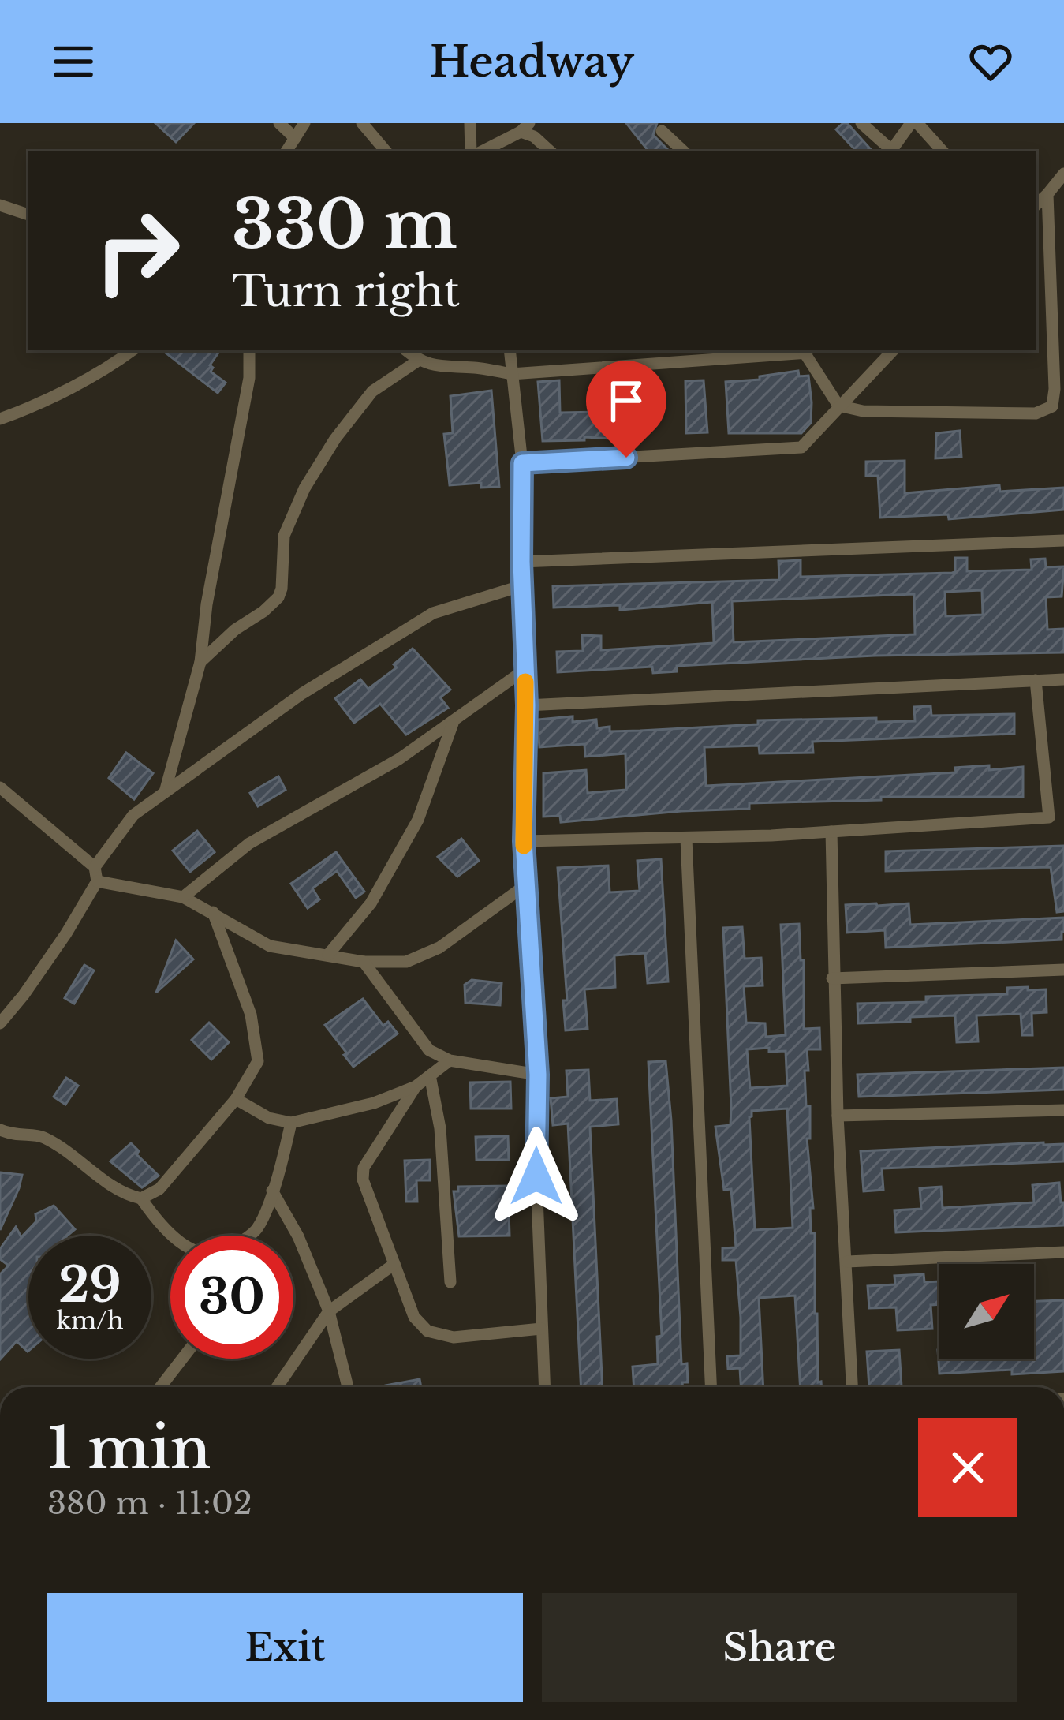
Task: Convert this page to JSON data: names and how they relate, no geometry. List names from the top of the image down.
{
  "north": "top right",
  "page": {
    "header": "Headway",
    "turn": ["330 m", "Turn right"],
    "speed": "29 km/h",
    "limit": "30",
    "heading": ["1 min", "380 m · 11:02"],
    "buttons": ["Exit", "Share"]
  }
}
